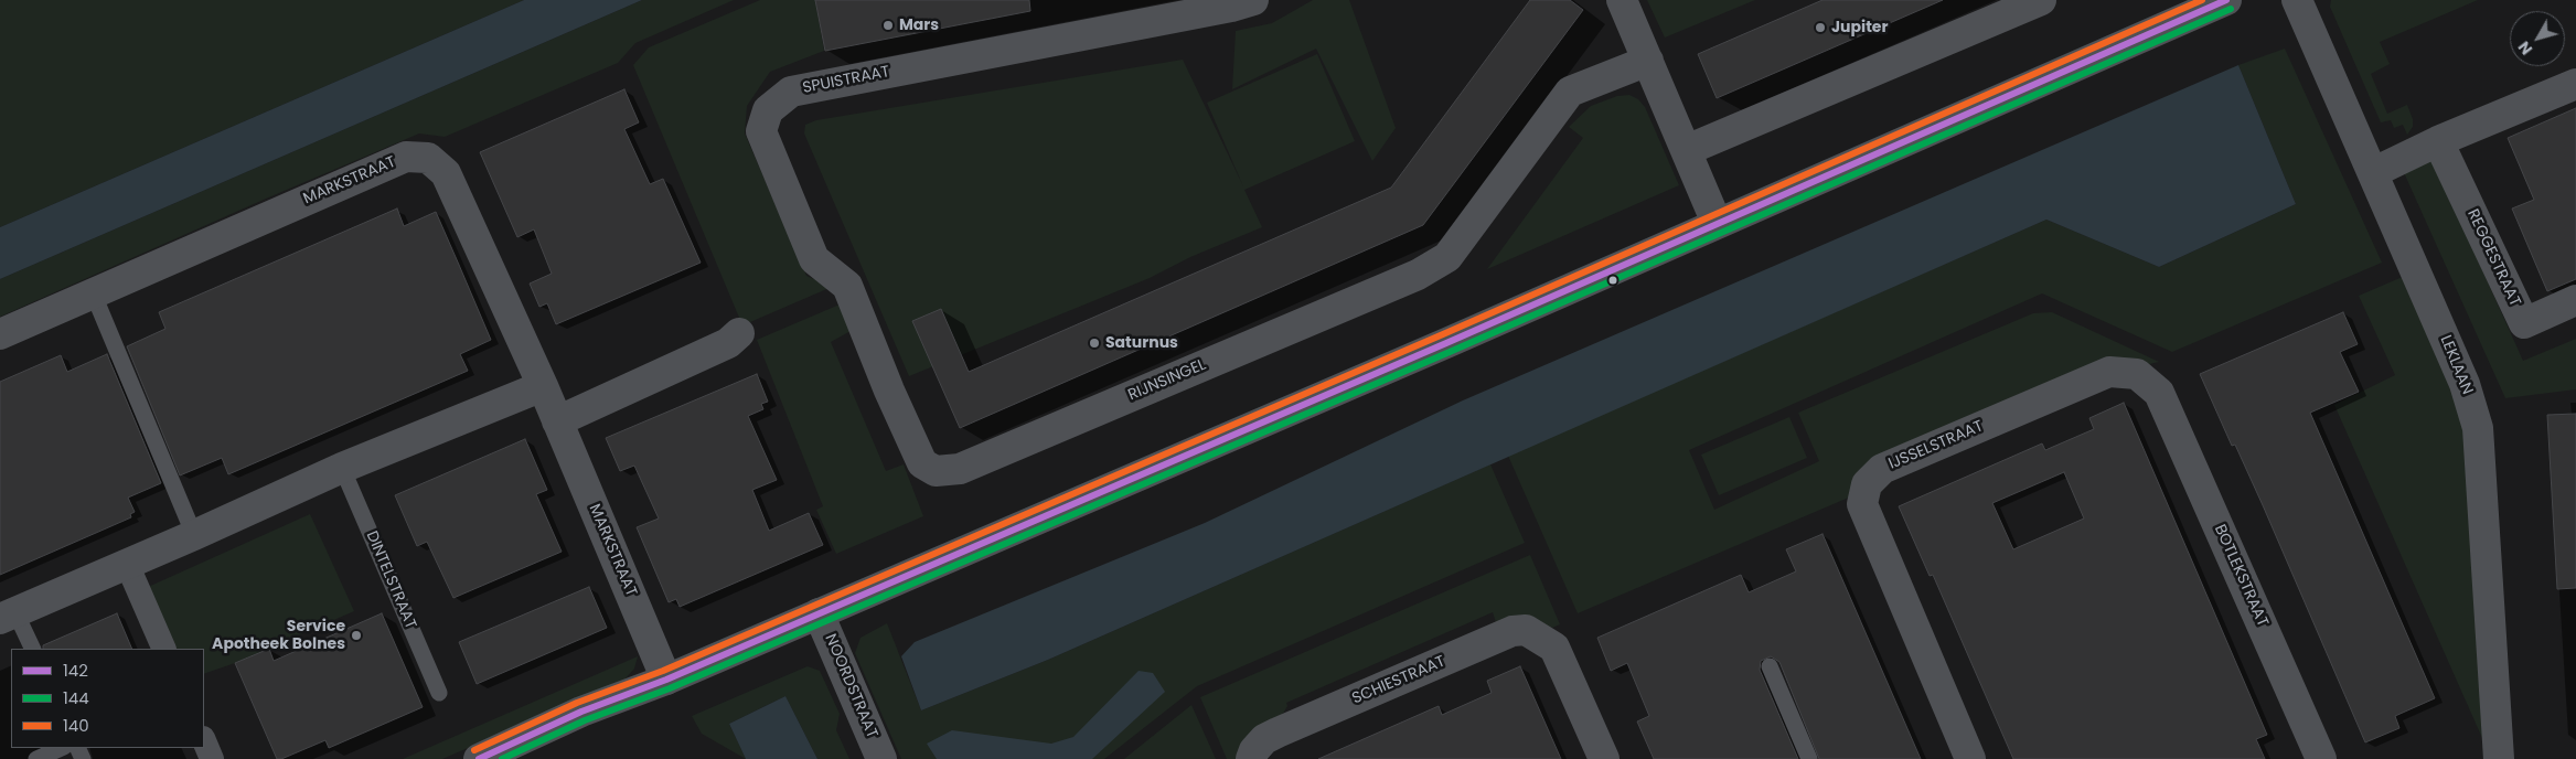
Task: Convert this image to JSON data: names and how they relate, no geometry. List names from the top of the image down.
{
  "streets": {
    "street": [
      "SPUISTRAAT",
      "MARKSTRAAT",
      "REGGESTRAAT",
      "LEKLAAN",
      "RIJNSINGEL",
      "IJSSELSTRAAT",
      "BOTLEKSTRAAT",
      "SCHIESTRAAT",
      "NOORDSTRAAT"
    ],
    "lane": ["DINTELSTRAAT"]
  },
  "crossings": [
    ["SPUISTRAAT", "RIJNSINGEL"],
    ["IJSSELSTRAAT", "BOTLEKSTRAAT"]
  ],
  "places": [
    "Mars",
    "Jupiter",
    "Saturnus",
    "Service Apotheek Bolnes"
  ],
  "lines": ["transit line 142", "transit line 140", "transit line 144"],
  "legend": ["142", "144", "140"],
  "north": "bottom left"
}
